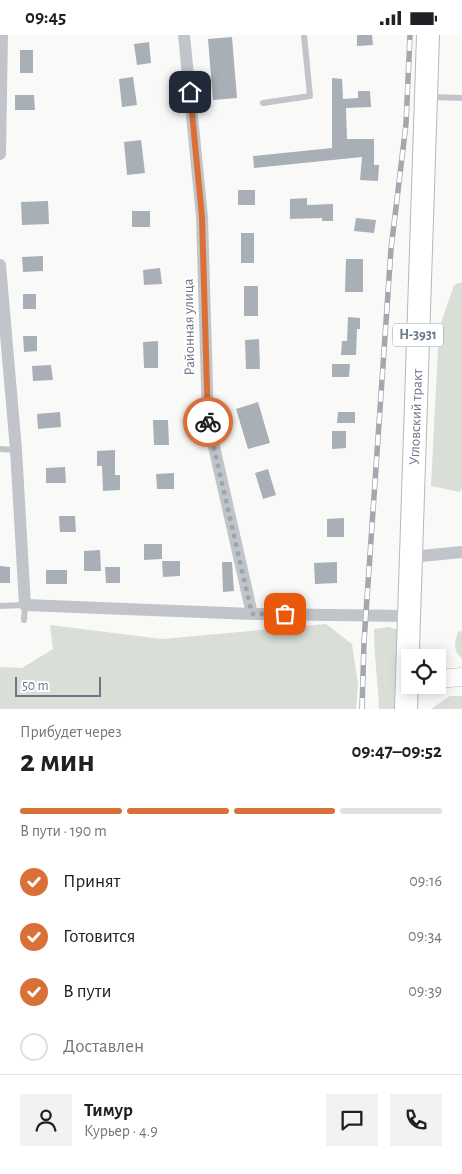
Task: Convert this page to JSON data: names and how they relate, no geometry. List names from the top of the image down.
{
  "streets": {
    "highway": ["Н-3931", "Угловский тракт"],
    "street": ["Районная улица"]
  },
  "scale_bar": "50 m",
  "page": {
    "status": "09:45",
    "scale": "50 m",
    "heading": ["2 мин", "Прибудет через", "09:47–09:52"],
    "panel": ["Тимур", "Курьер · 4.9"],
    "bar": "В пути · 190 m",
    "list": [
      ["Принят", "09:16"],
      ["Готовится", "09:34"],
      ["В пути", "09:39"],
      "Доставлен"
    ]
  }
}
